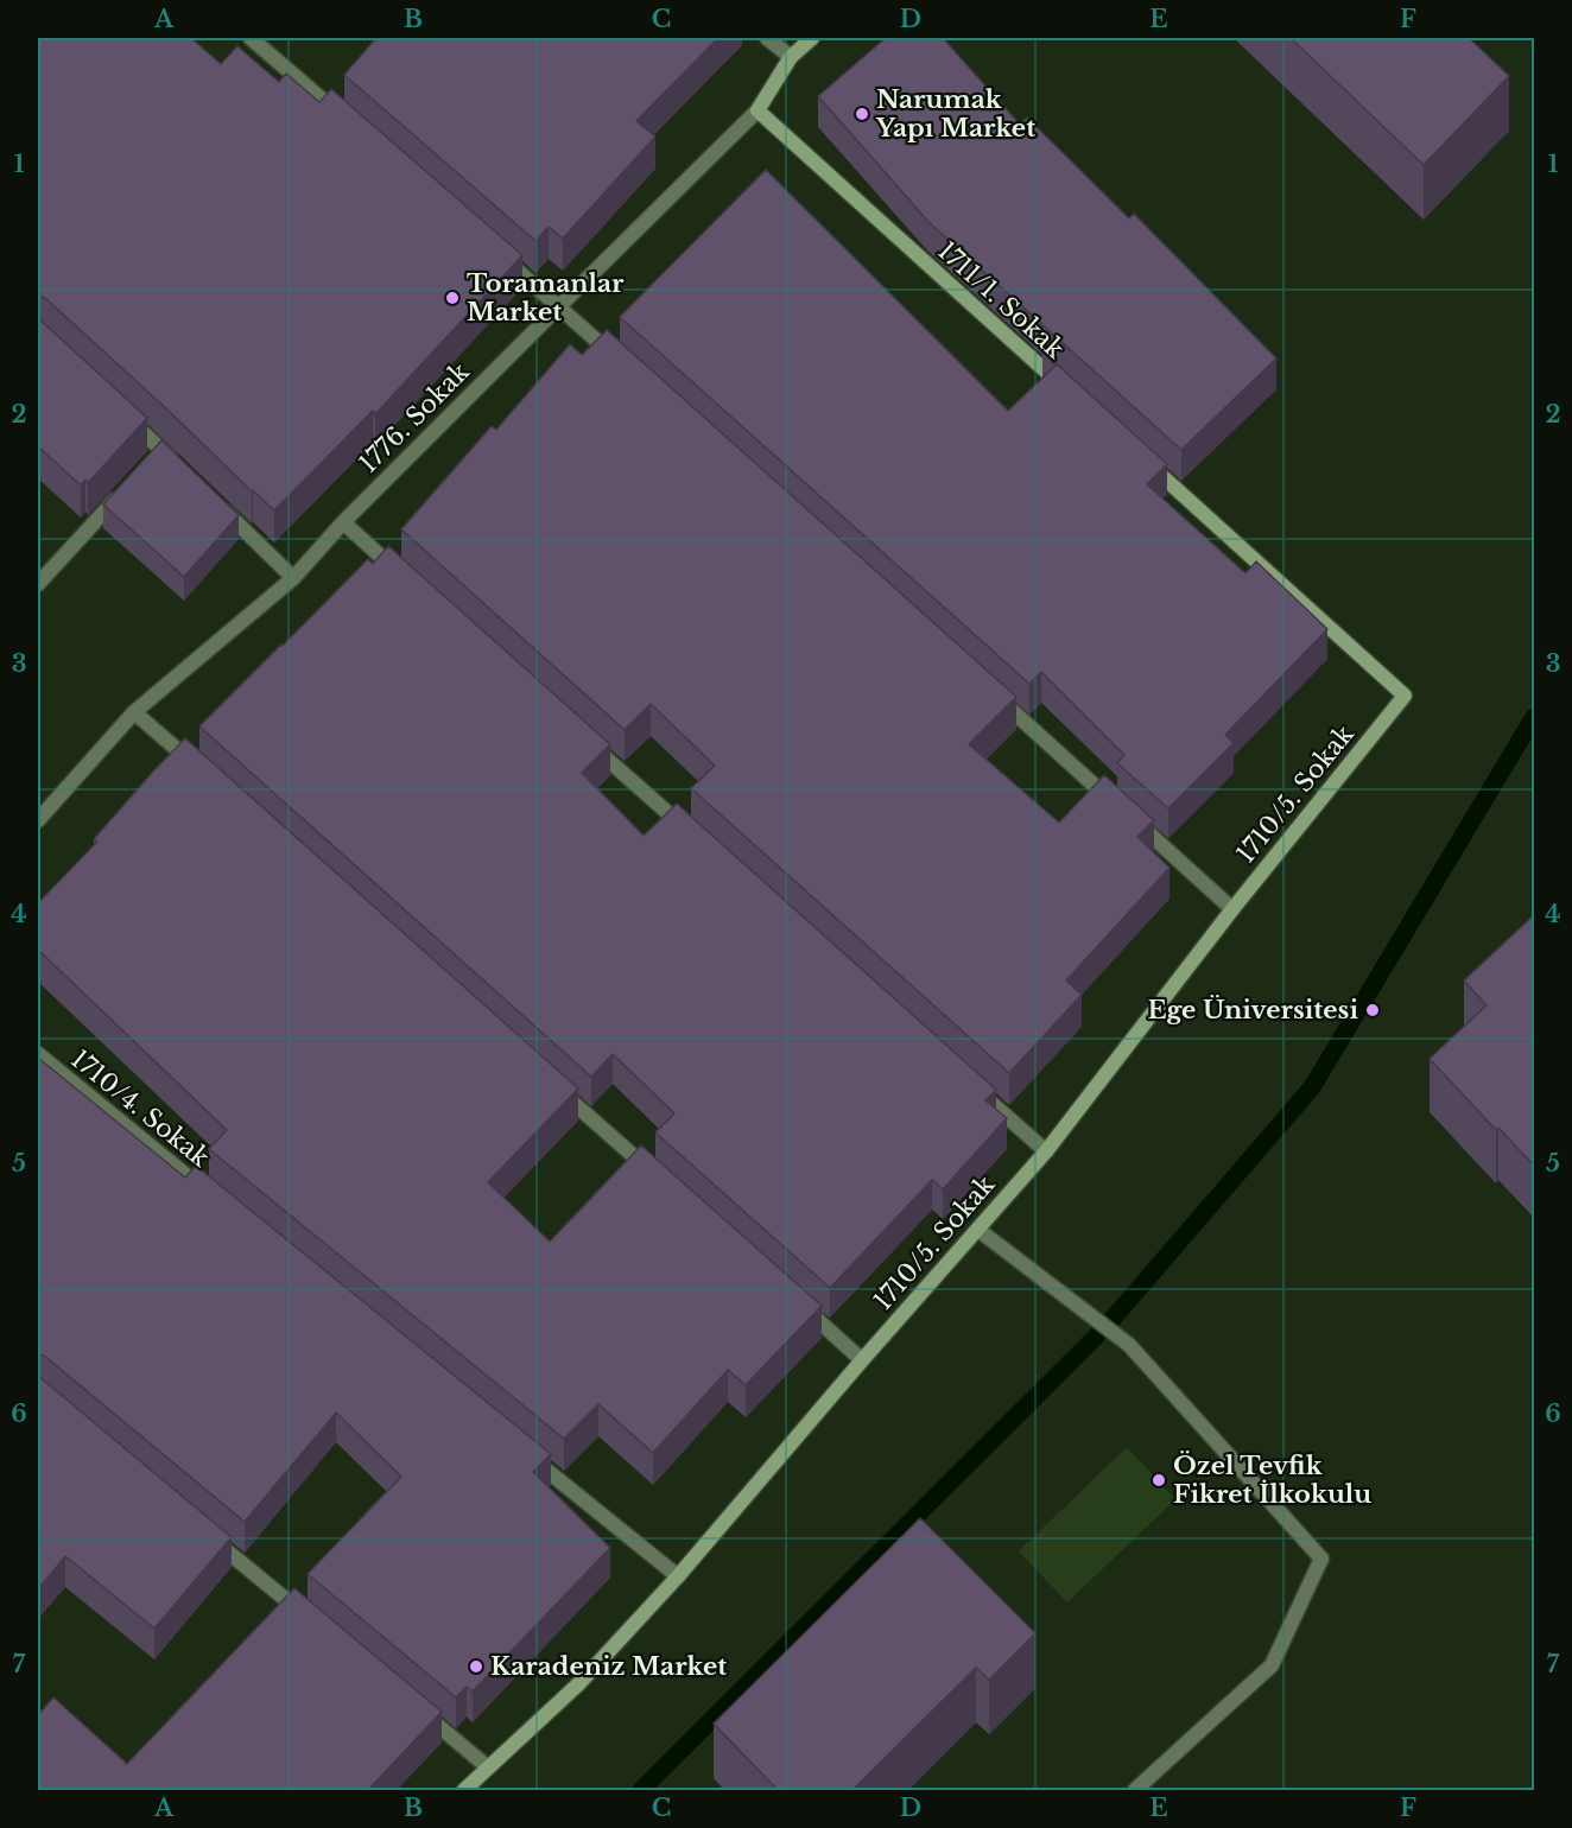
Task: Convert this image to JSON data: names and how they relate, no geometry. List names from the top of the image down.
{
  "streets": {
    "street": [
      "1711/1. Sokak",
      "1776. Sokak",
      "1710/5. Sokak",
      "1710/4. Sokak"
    ]
  },
  "crossings": [
    ["1711/1. Sokak", "1776. Sokak"]
  ],
  "places": [
    "Narumak Yapı Market",
    "Toramanlar Market",
    "Ege Üniversitesi",
    "Özel Tevfik Fikret İlkokulu",
    "Karadeniz Market"
  ],
  "grid": {
    "columns": [
      "A",
      "B",
      "C",
      "D",
      "E",
      "F"
    ],
    "rows": [
      "1",
      "2",
      "3",
      "4",
      "5",
      "6",
      "7"
    ]
  }
}
